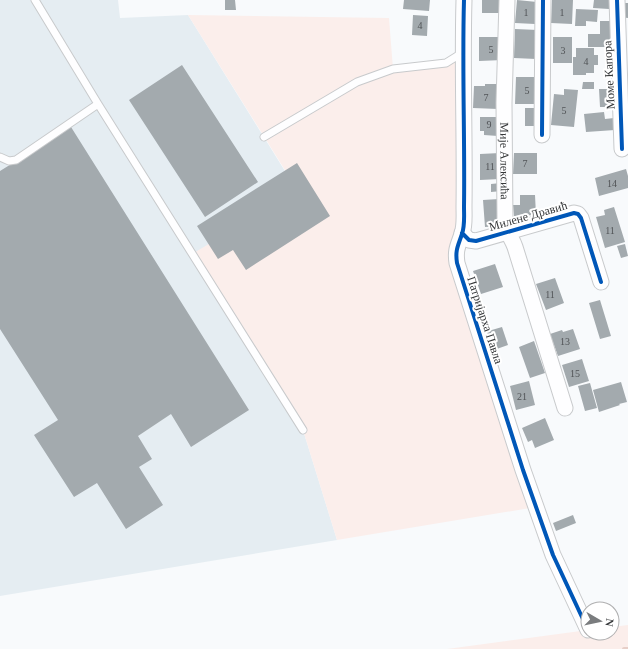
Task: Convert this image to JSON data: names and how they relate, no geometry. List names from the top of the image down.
{
  "streets": {
    "street": [
      "Моме Капора",
      "Мије Алексића",
      "Милене Дравић",
      "Патријарха Павла"
    ]
  },
  "crossings": [
    ["Мије Алексића", "Милене Дравић"],
    ["Милене Дравић", "Патријарха Павла"]
  ],
  "house_numbers": [
    "1",
    "1",
    "4",
    "5",
    "3",
    "4",
    "5",
    "7",
    "5",
    "9",
    "7",
    "11",
    "14",
    "11",
    "11",
    "13",
    "15",
    "21"
  ],
  "north": "right"
}
